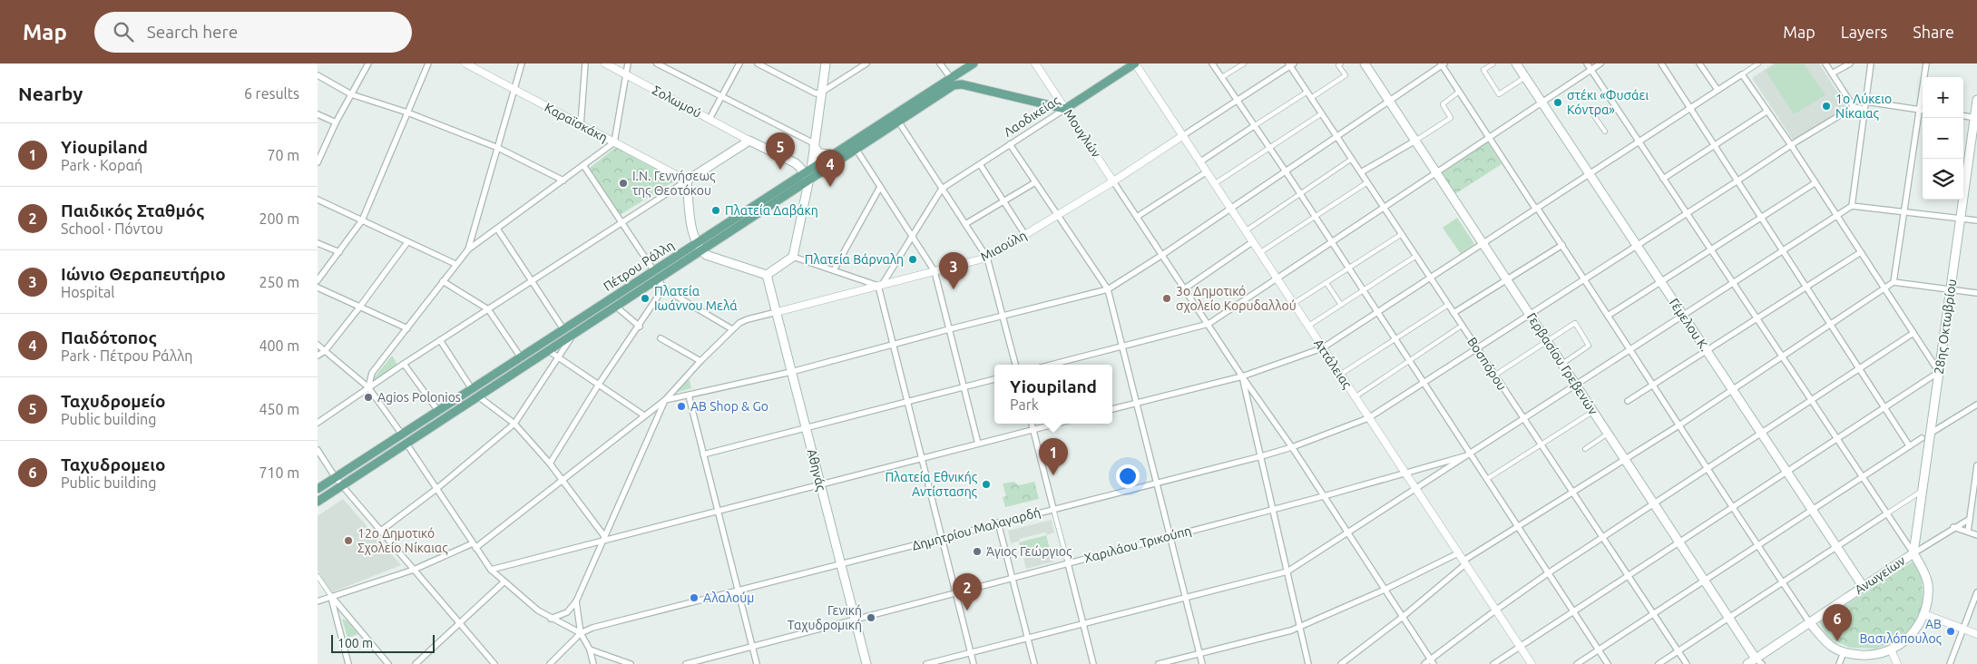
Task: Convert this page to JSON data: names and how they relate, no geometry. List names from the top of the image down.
{
  "streets": {
    "main road": [
      "Λαοδικείας",
      "Πέτρου Ράλλη",
      "Γέμελου Κ.",
      "28ης Οκτωβρίου",
      "Γερβασίου Γρεβενών",
      "Αθηνάς",
      "Ανωγείων"
    ],
    "street": [
      "Σολωμού",
      "Καραϊσκάκη",
      "Μουγλών",
      "Μιαούλη",
      "Αττάλειας",
      "Βοσπόρου",
      "Δημητρίου Μαλαγαρδή",
      "Χαριλάου Τρικούπη"
    ]
  },
  "crossings": [
    ["Λαοδικείας", "Μουγλών"],
    ["Λαοδικείας", "Πέτρου Ράλλη"],
    ["Λαοδικείας", "Αττάλειας"],
    ["Μουγλών", "Μιαούλη"],
    ["Μουγλών", "Πέτρου Ράλλη"],
    ["Μιαούλη", "Αττάλειας"],
    ["Μιαούλη", "Αθηνάς"],
    ["Γέμελου Κ.", "Δημητρίου Μαλαγαρδή"],
    ["Γέμελου Κ.", "Ανωγείων"],
    ["28ης Οκτωβρίου", "Ανωγείων"],
    ["Αττάλειας", "Δημητρίου Μαλαγαρδή"],
    ["Αττάλειας", "Χαριλάου Τρικούπη"],
    ["Βοσπόρου", "Δημητρίου Μαλαγαρδή"],
    ["Γερβασίου Γρεβενών", "Δημητρίου Μαλαγαρδή"],
    ["Γερβασίου Γρεβενών", "Ανωγείων"],
    ["Αθηνάς", "Δημητρίου Μαλαγαρδή"],
    ["Αθηνάς", "Χαριλάου Τρικούπη"]
  ],
  "places": [
    "στέκι «Φυσάει Κόντρα»",
    "1ο Λύκειο Νίκαιας",
    "Ι.Ν. Γεννήσεως της Θεοτόκου",
    "Πλατεία Δαβάκη",
    "Πλατεία Βάρναλη",
    "Πλατεία Ιωάννου Μελά",
    "3ο Δημοτικό σχολείο Κορυδαλλού",
    "Agios Polonios",
    "ΑΒ Shop & Go",
    "Πλατεία Εθνικής Αντίστασης",
    "12ο Δημοτικό Σχολείο Νίκαιας",
    "Άγιος Γεώργιος",
    "Αλαλούμ",
    "Γενική Ταχυδρομική",
    "ΑΒ Βασιλόπουλος"
  ],
  "scale_bar": "100 m",
  "page": {
    "header": "Map",
    "search": "Search here",
    "nav": ["Map", "Layers", "Share"],
    "heading": ["Nearby", "6 results"],
    "map_buttons": ["+", "−"],
    "list": [
      {
        "mark": "1",
        "name": "Yioupiland",
        "note": "Park · Κοραή",
        "value": "70 m"
      },
      {
        "mark": "2",
        "name": "Παιδικός Σταθμός",
        "note": "School · Πόντου",
        "value": "200 m"
      },
      {
        "mark": "3",
        "name": "Ιώνιο Θεραπευτήριο",
        "note": "Hospital",
        "value": "250 m"
      },
      {
        "mark": "4",
        "name": "Παιδότοπος",
        "note": "Park · Πέτρου Ράλλη",
        "value": "400 m"
      },
      {
        "mark": "5",
        "name": "Ταχυδρομείο",
        "note": "Public building",
        "value": "450 m"
      },
      {
        "mark": "6",
        "name": "Ταχυδρομειο",
        "note": "Public building",
        "value": "710 m"
      }
    ],
    "pins": [
      "5",
      "4",
      "3",
      "1",
      "2",
      "6"
    ],
    "popup": ["Yioupiland", "Park"],
    "scale": "100 m"
  }
}
